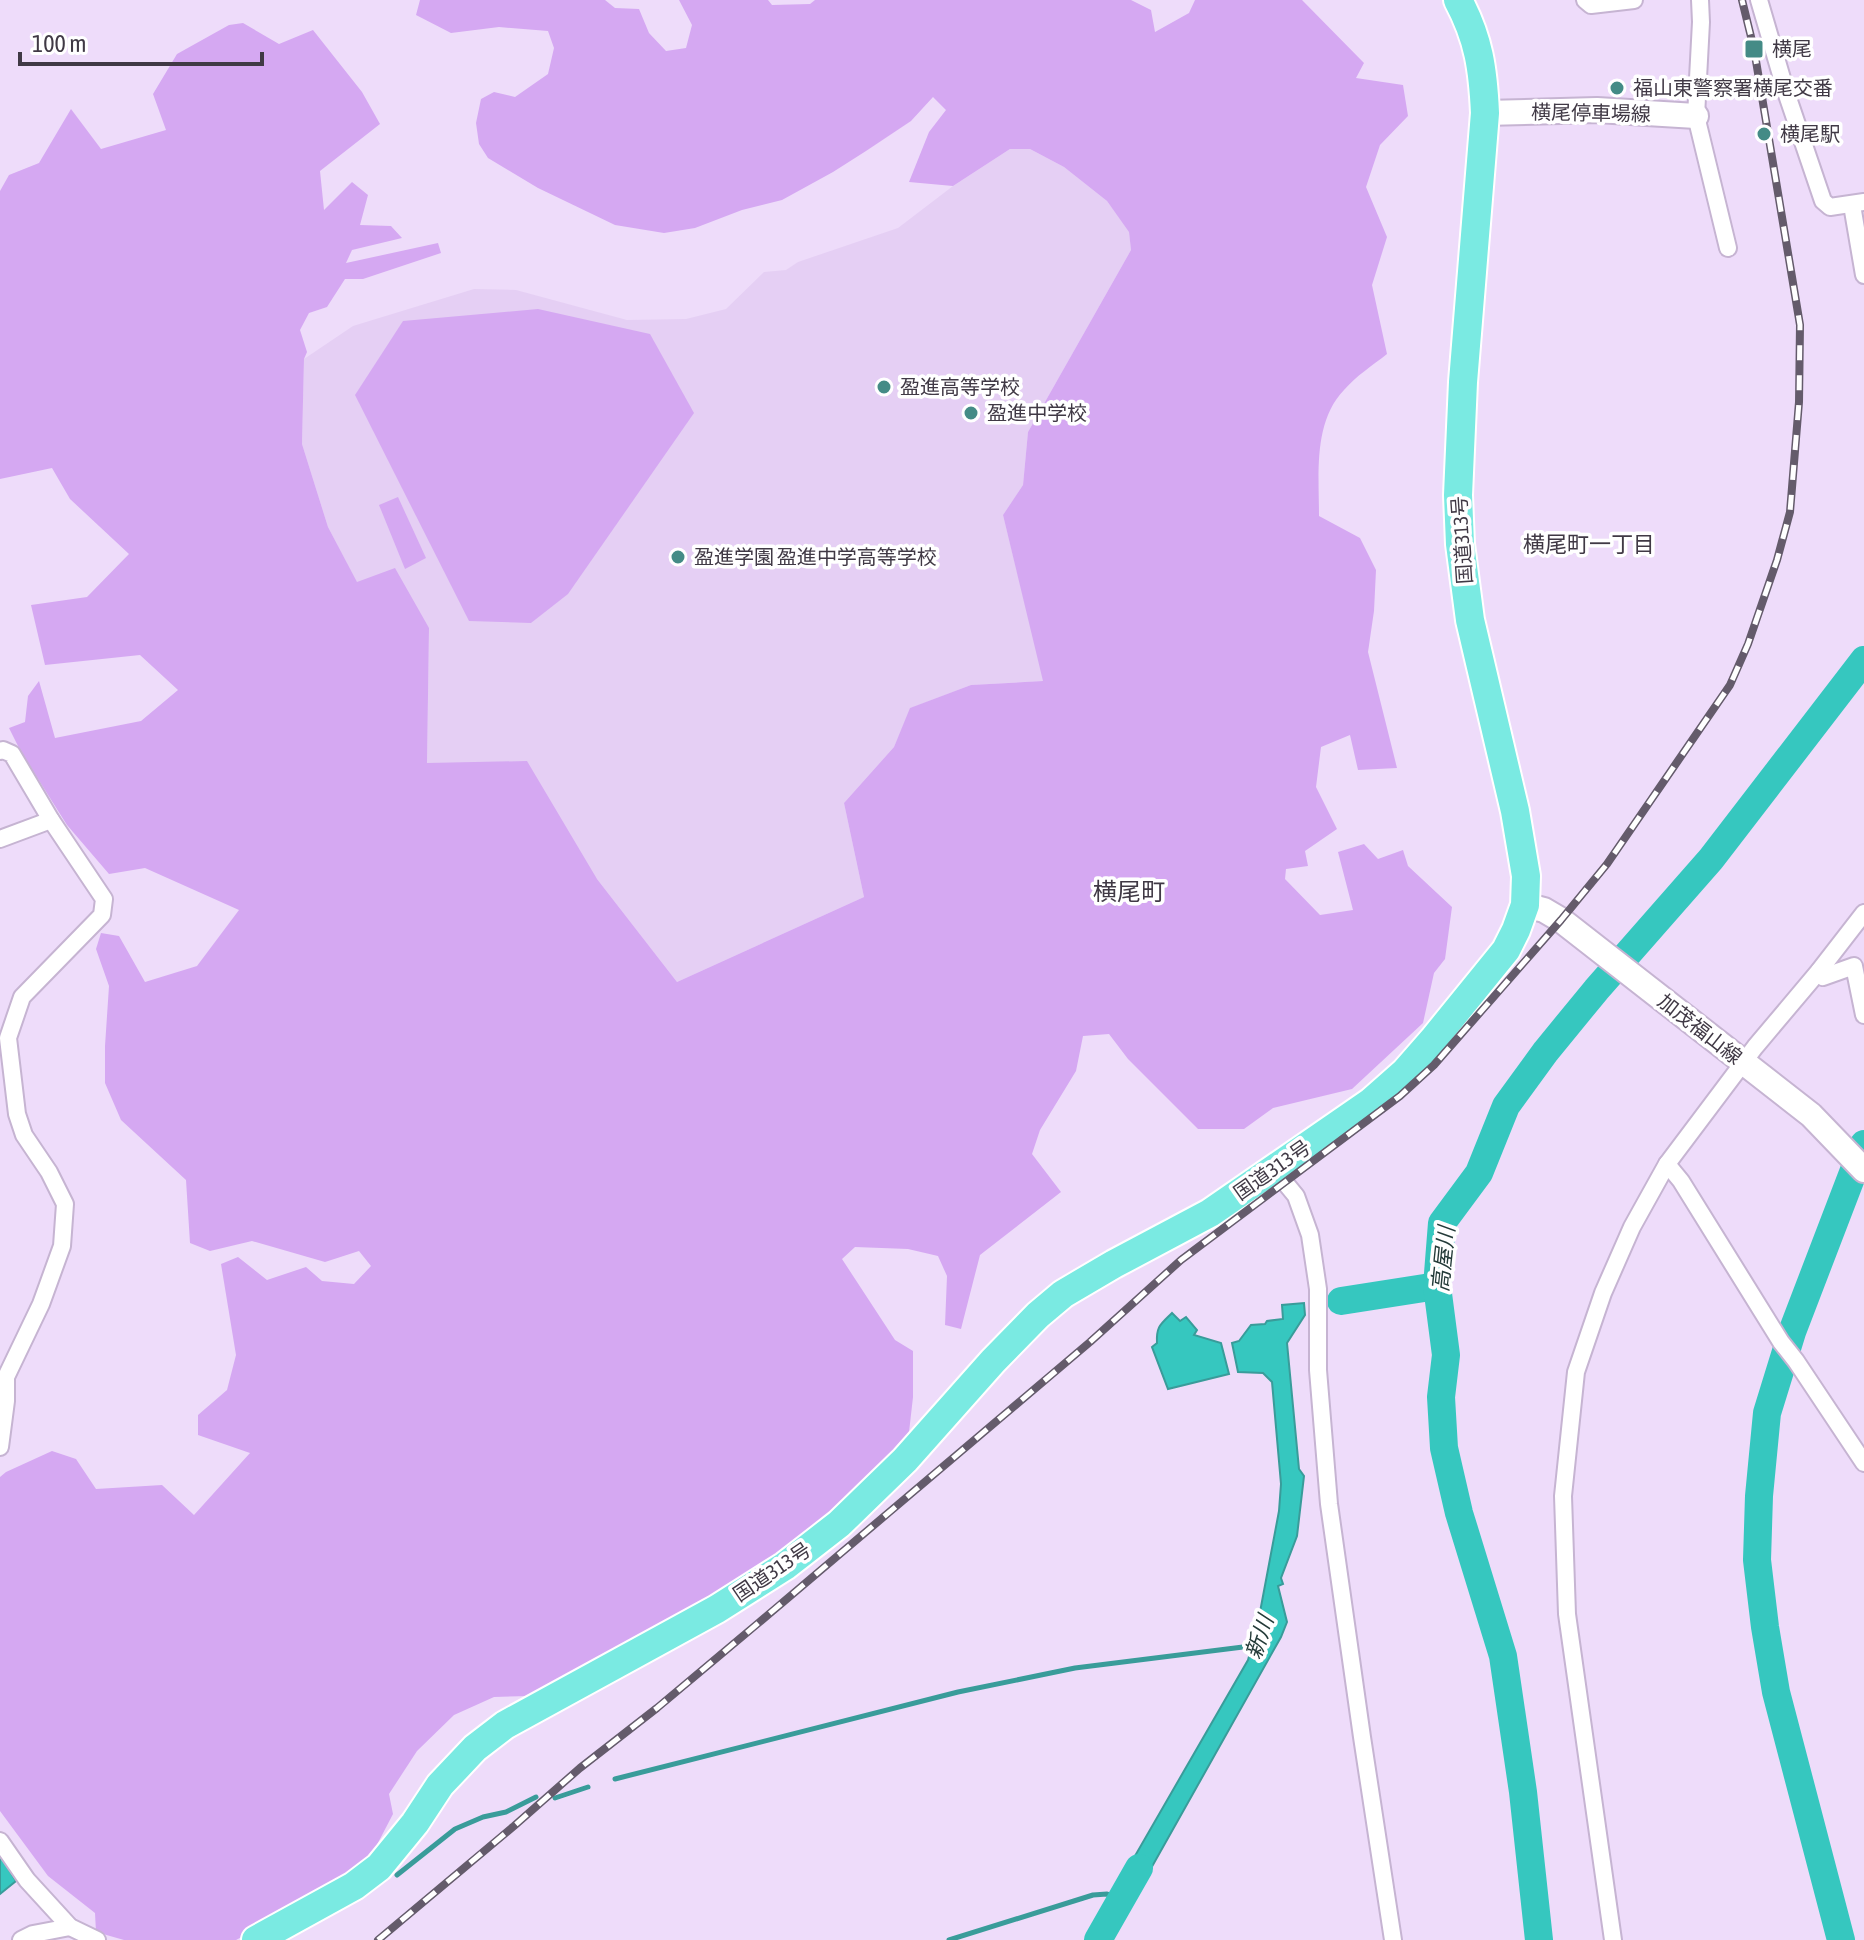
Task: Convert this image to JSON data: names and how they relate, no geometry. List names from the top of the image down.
{
  "streets": {
    "highway": ["国道313号"],
    "main road": ["横尾停車場線", "加茂福山線"]
  },
  "crossings": [
    ["横尾停車場線", "国道313号"],
    ["国道313号", "加茂福山線"]
  ],
  "districts": ["横尾町一丁目", "横尾町"],
  "water": ["高屋川", "新川"],
  "places": {
    "transit": ["横尾"],
    "other": [
      "福山東警察署横尾交番",
      "横尾駅",
      "盈進高等学校",
      "盈進中学校",
      "盈進学園 盈進中学高等学校"
    ]
  },
  "scale_bar": "100 m"
}
